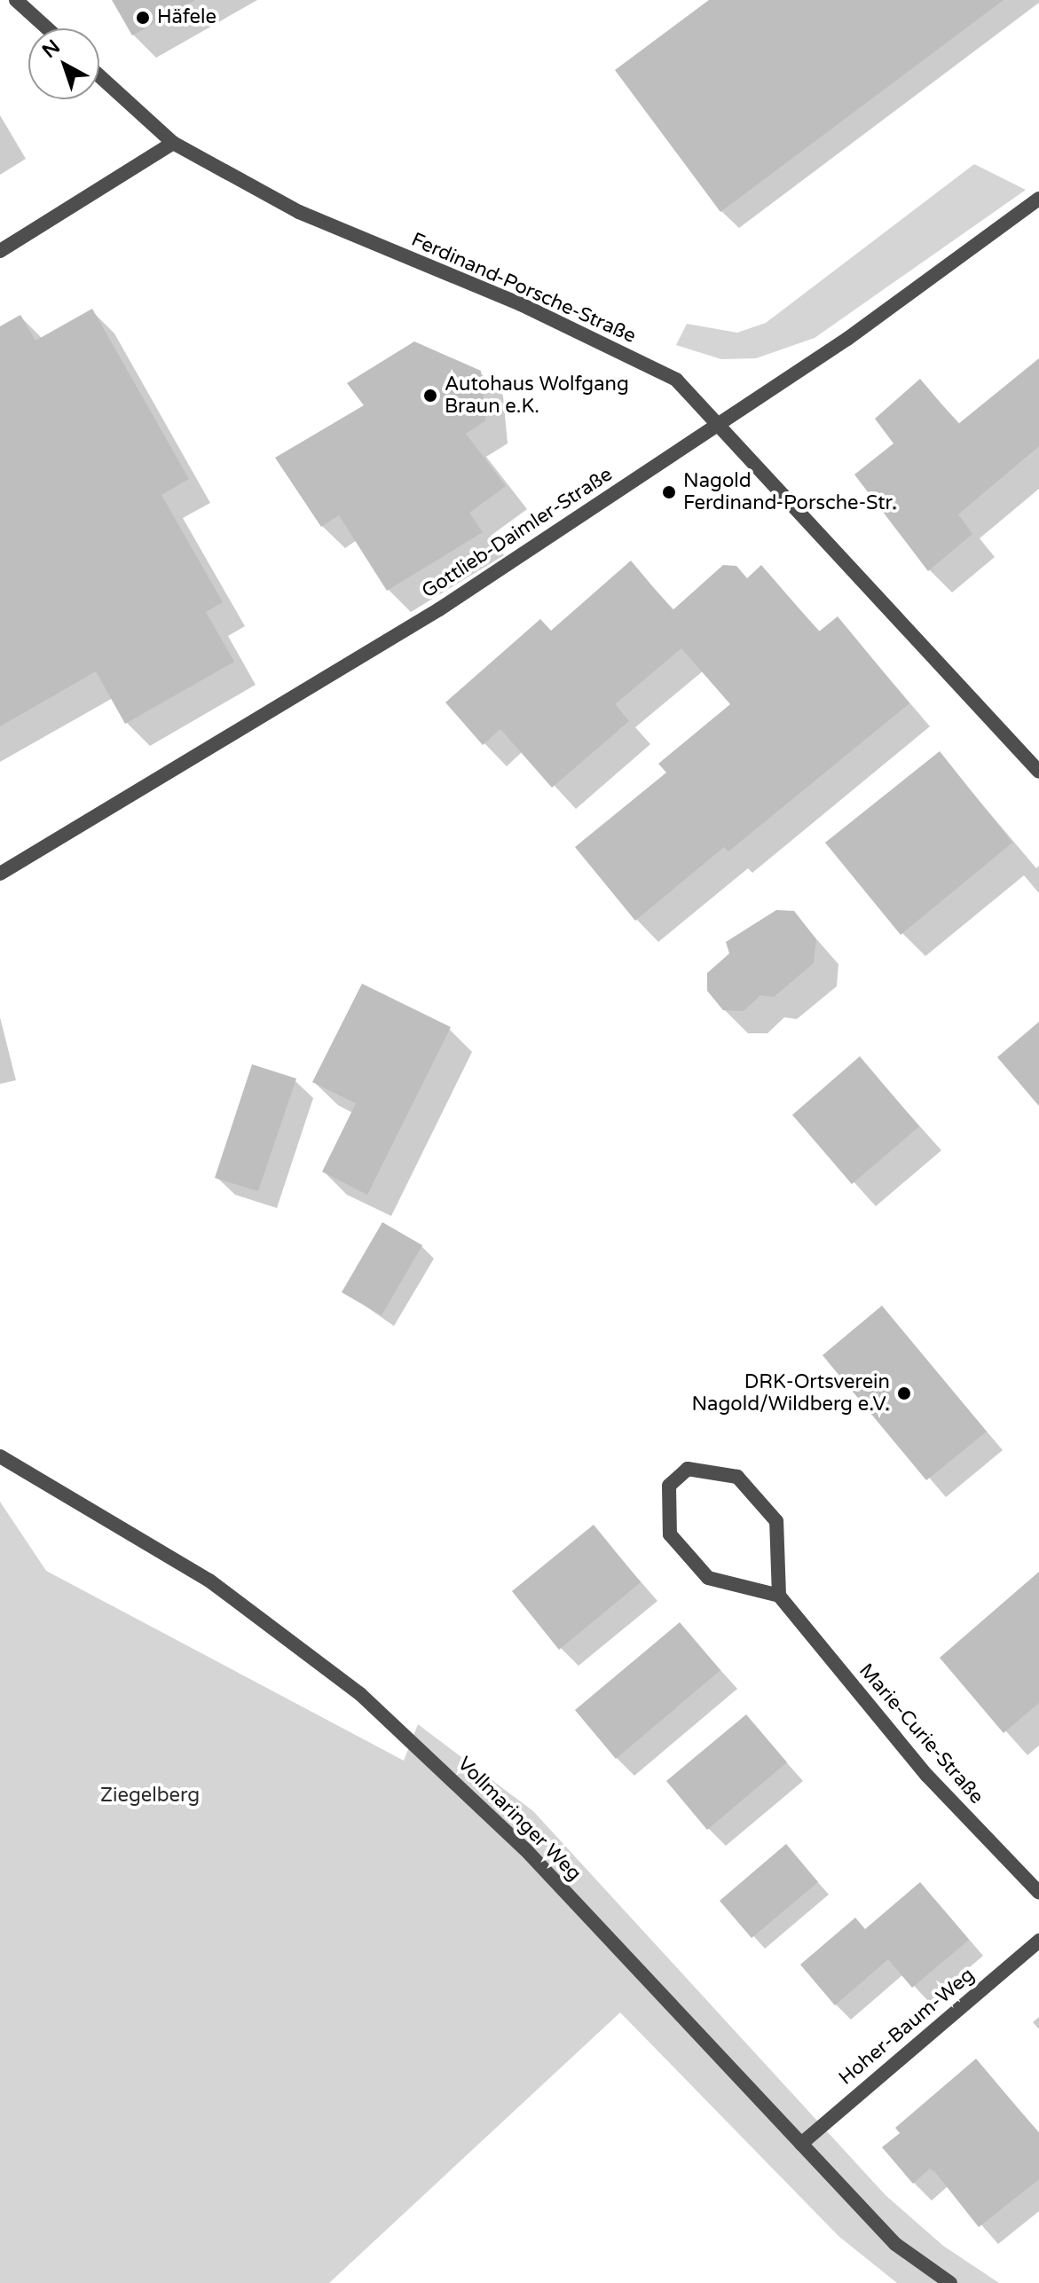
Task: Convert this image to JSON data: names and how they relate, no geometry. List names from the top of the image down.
{
  "streets": {
    "street": [
      "Ferdinand-Porsche-Straße",
      "Gottlieb-Daimler-Straße",
      "Marie-Curie-Straße",
      "Vollmaringer Weg",
      "Hoher-Baum-Weg"
    ]
  },
  "crossings": [
    ["Ferdinand-Porsche-Straße", "Gottlieb-Daimler-Straße"],
    ["Vollmaringer Weg", "Hoher-Baum-Weg"]
  ],
  "parks": ["Ziegelberg"],
  "places": [
    "Häfele",
    "Autohaus Wolfgang Braun e.K.",
    "Nagold Ferdinand-Porsche-Str.",
    "DRK-Ortsverein Nagold/Wildberg e.V."
  ],
  "north": "top left"
}
